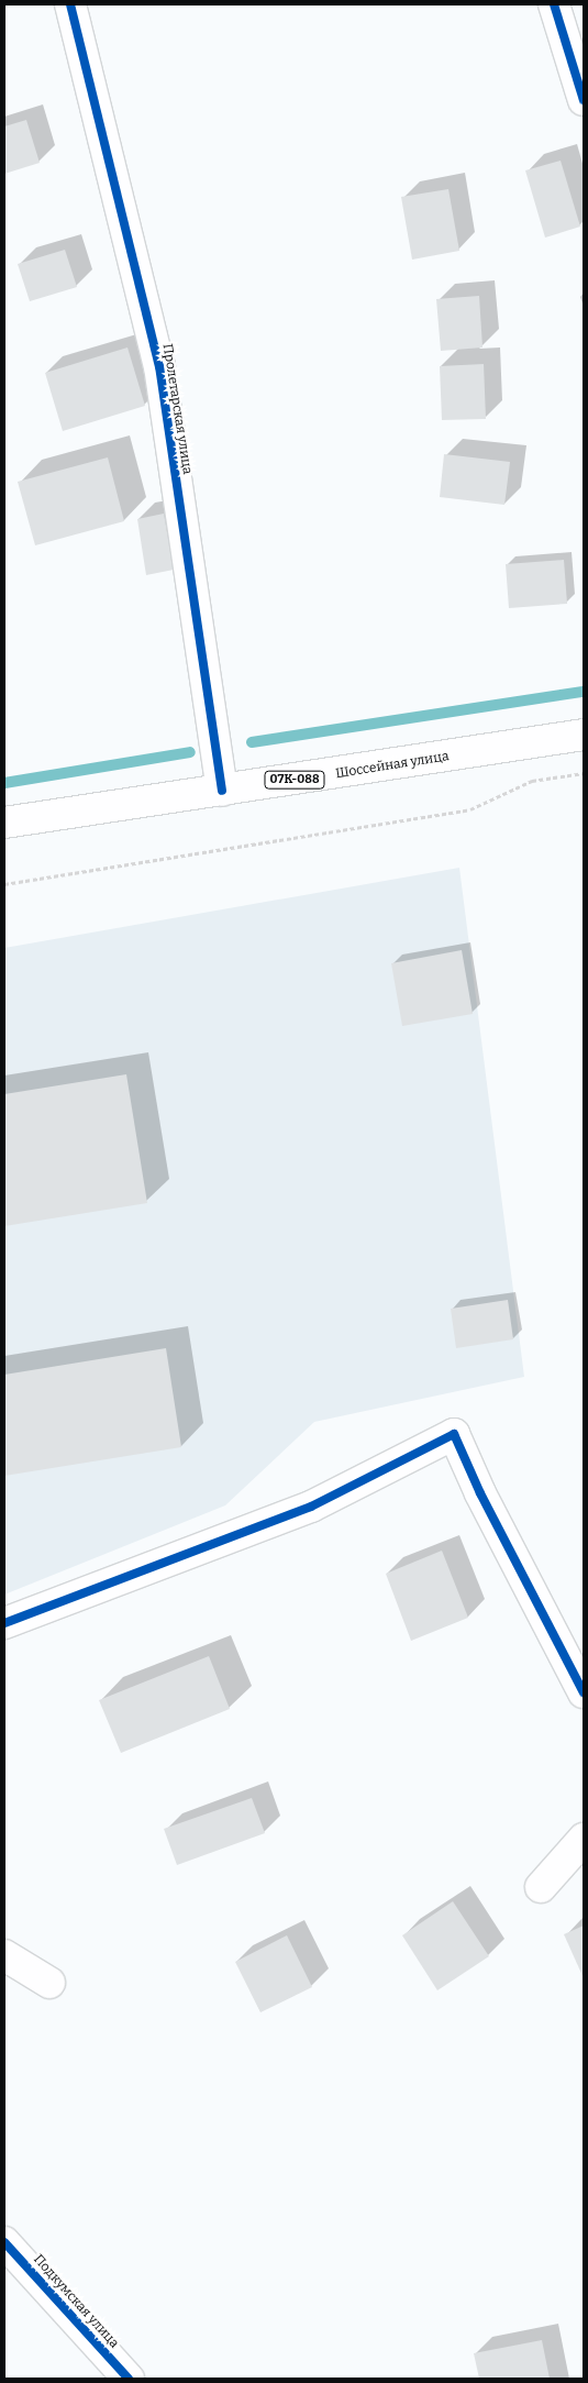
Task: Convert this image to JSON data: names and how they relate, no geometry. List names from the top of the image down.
{
  "streets": {
    "street": [
      "Пролетарская улица",
      "Шоссейная улица",
      "07К-088",
      "Подкумская улица"
    ]
  },
  "crossings": [
    ["Пролетарская улица", "Шоссейная улица"]
  ]
}
